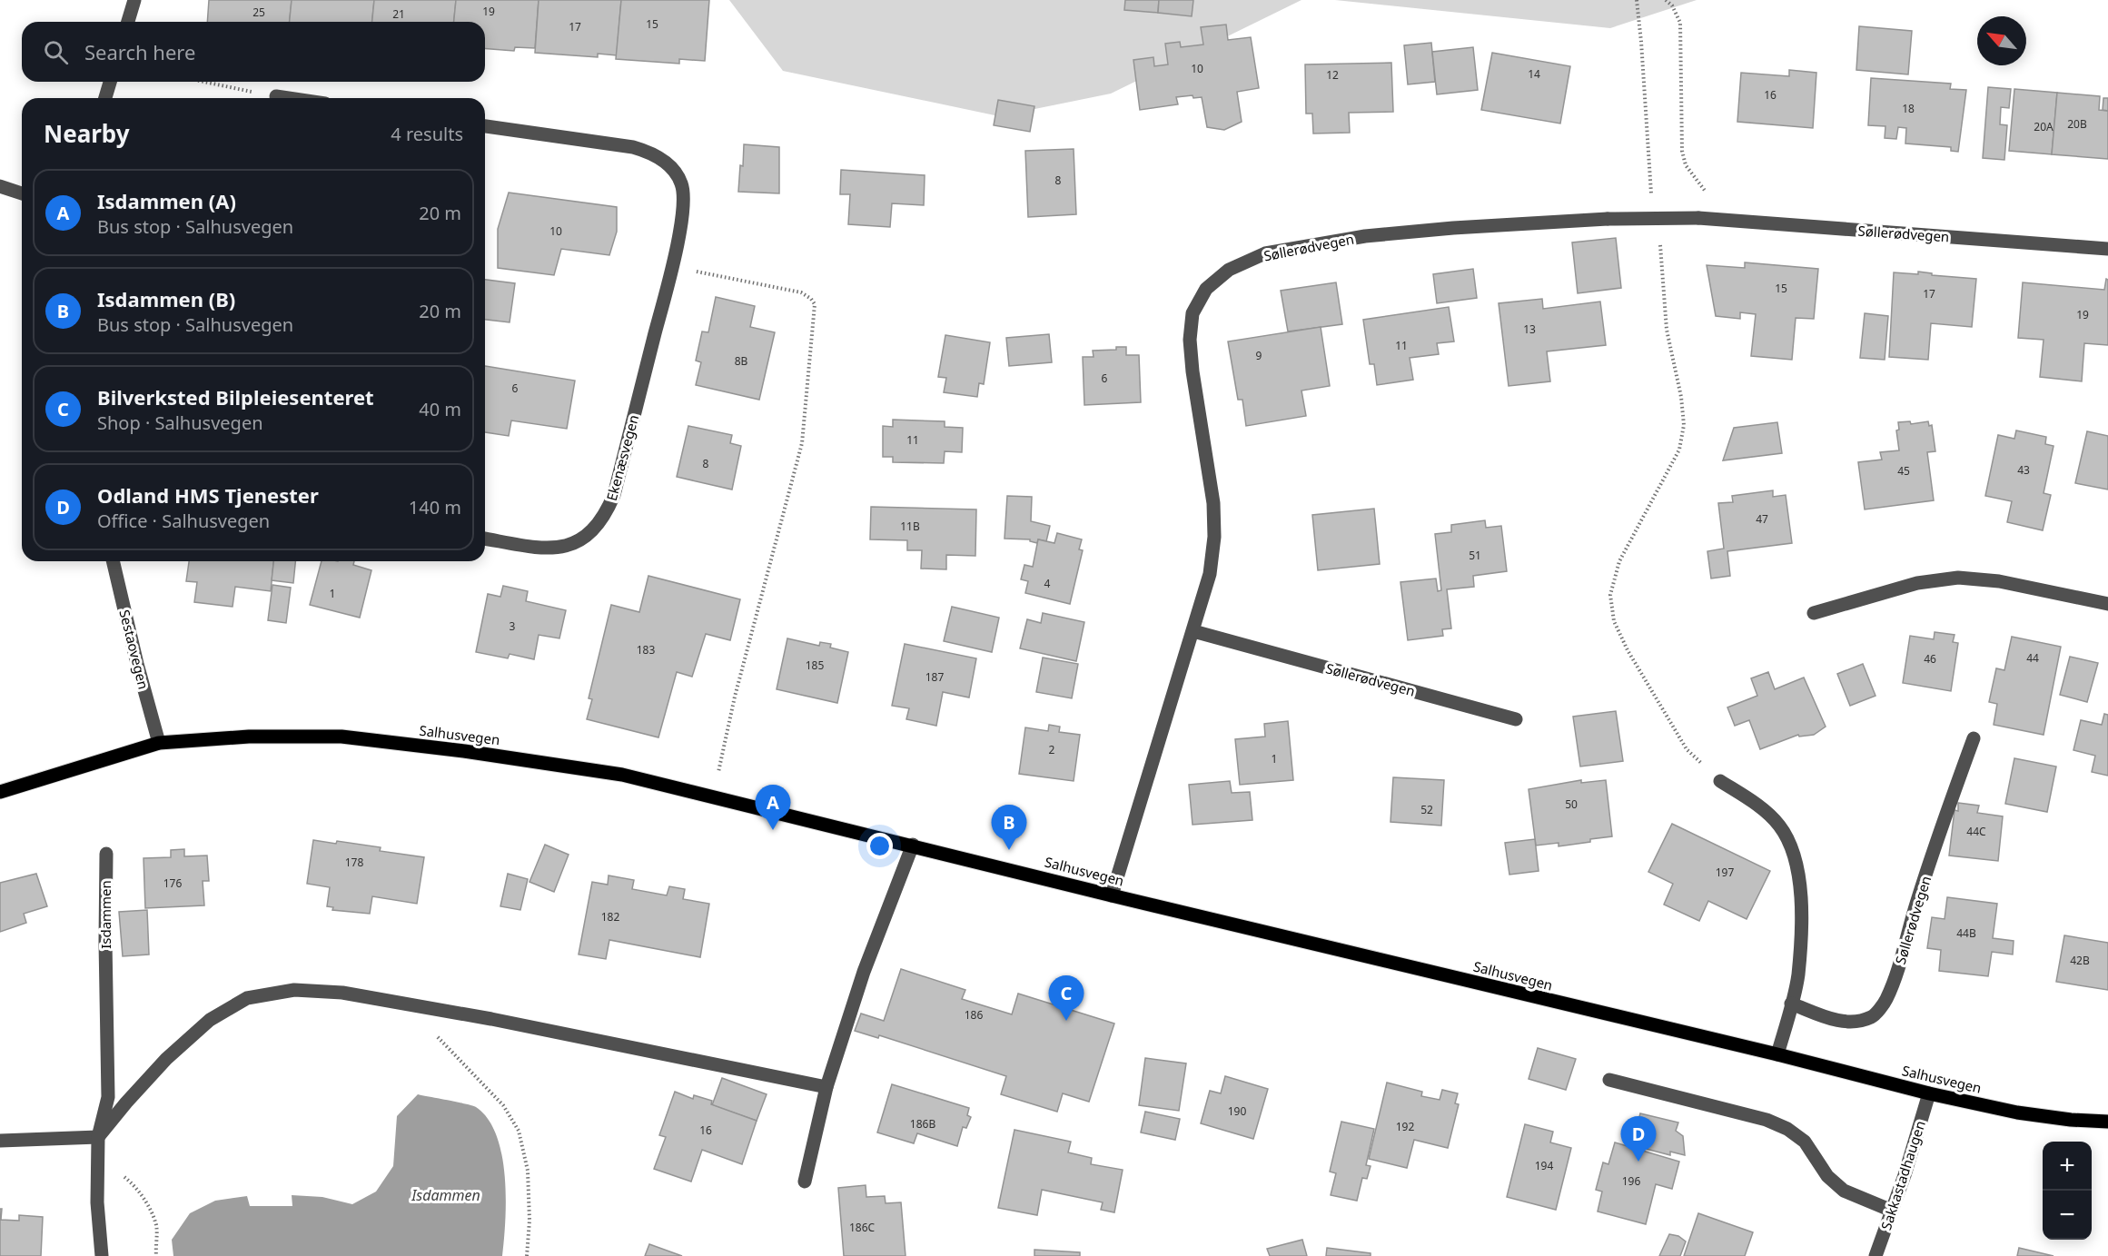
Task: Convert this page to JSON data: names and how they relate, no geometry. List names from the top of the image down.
{
  "streets": {
    "main road": ["Salhusvegen"],
    "street": [
      "Søllerødvegen",
      "Ekenæsvegen",
      "Sestaovegen",
      "Isdammen",
      "Sakkastadhaugen"
    ]
  },
  "crossings": [
    ["Søllerødvegen", "Salhusvegen"],
    ["Sestaovegen", "Salhusvegen"],
    ["Salhusvegen", "Sakkastadhaugen"]
  ],
  "water": ["Isdammen"],
  "house_numbers": [
    "19",
    "25",
    "21",
    "15",
    "17",
    "10",
    "14",
    "12",
    "16",
    "18",
    "20B",
    "20A",
    "8",
    "10",
    "15",
    "17",
    "19",
    "13",
    "11",
    "9",
    "8B",
    "6",
    "6",
    "11",
    "8",
    "43",
    "45",
    "47",
    "11B",
    "51",
    "4",
    "1",
    "3",
    "183",
    "44",
    "46",
    "185",
    "187",
    "2",
    "1",
    "50",
    "52",
    "44C",
    "178",
    "197",
    "176",
    "182",
    "44B",
    "42B",
    "186",
    "190",
    "186B",
    "192",
    "16",
    "194",
    "196",
    "186C"
  ],
  "north": "top left",
  "page": {
    "search": "Search here",
    "heading": ["Nearby", "4 results"],
    "list": [
      {
        "mark": "A",
        "name": "Isdammen (A)",
        "note": "Bus stop · Salhusvegen",
        "value": "20 m"
      },
      {
        "mark": "B",
        "name": "Isdammen (B)",
        "note": "Bus stop · Salhusvegen",
        "value": "20 m"
      },
      {
        "mark": "C",
        "name": "Bilverksted Bilpleiesenteret",
        "note": "Shop · Salhusvegen",
        "value": "40 m"
      },
      {
        "mark": "D",
        "name": "Odland HMS Tjenester",
        "note": "Office · Salhusvegen",
        "value": "140 m"
      }
    ],
    "pins": [
      "A",
      "B",
      "C",
      "D"
    ],
    "map_buttons": ["+", "−"]
  }
}
